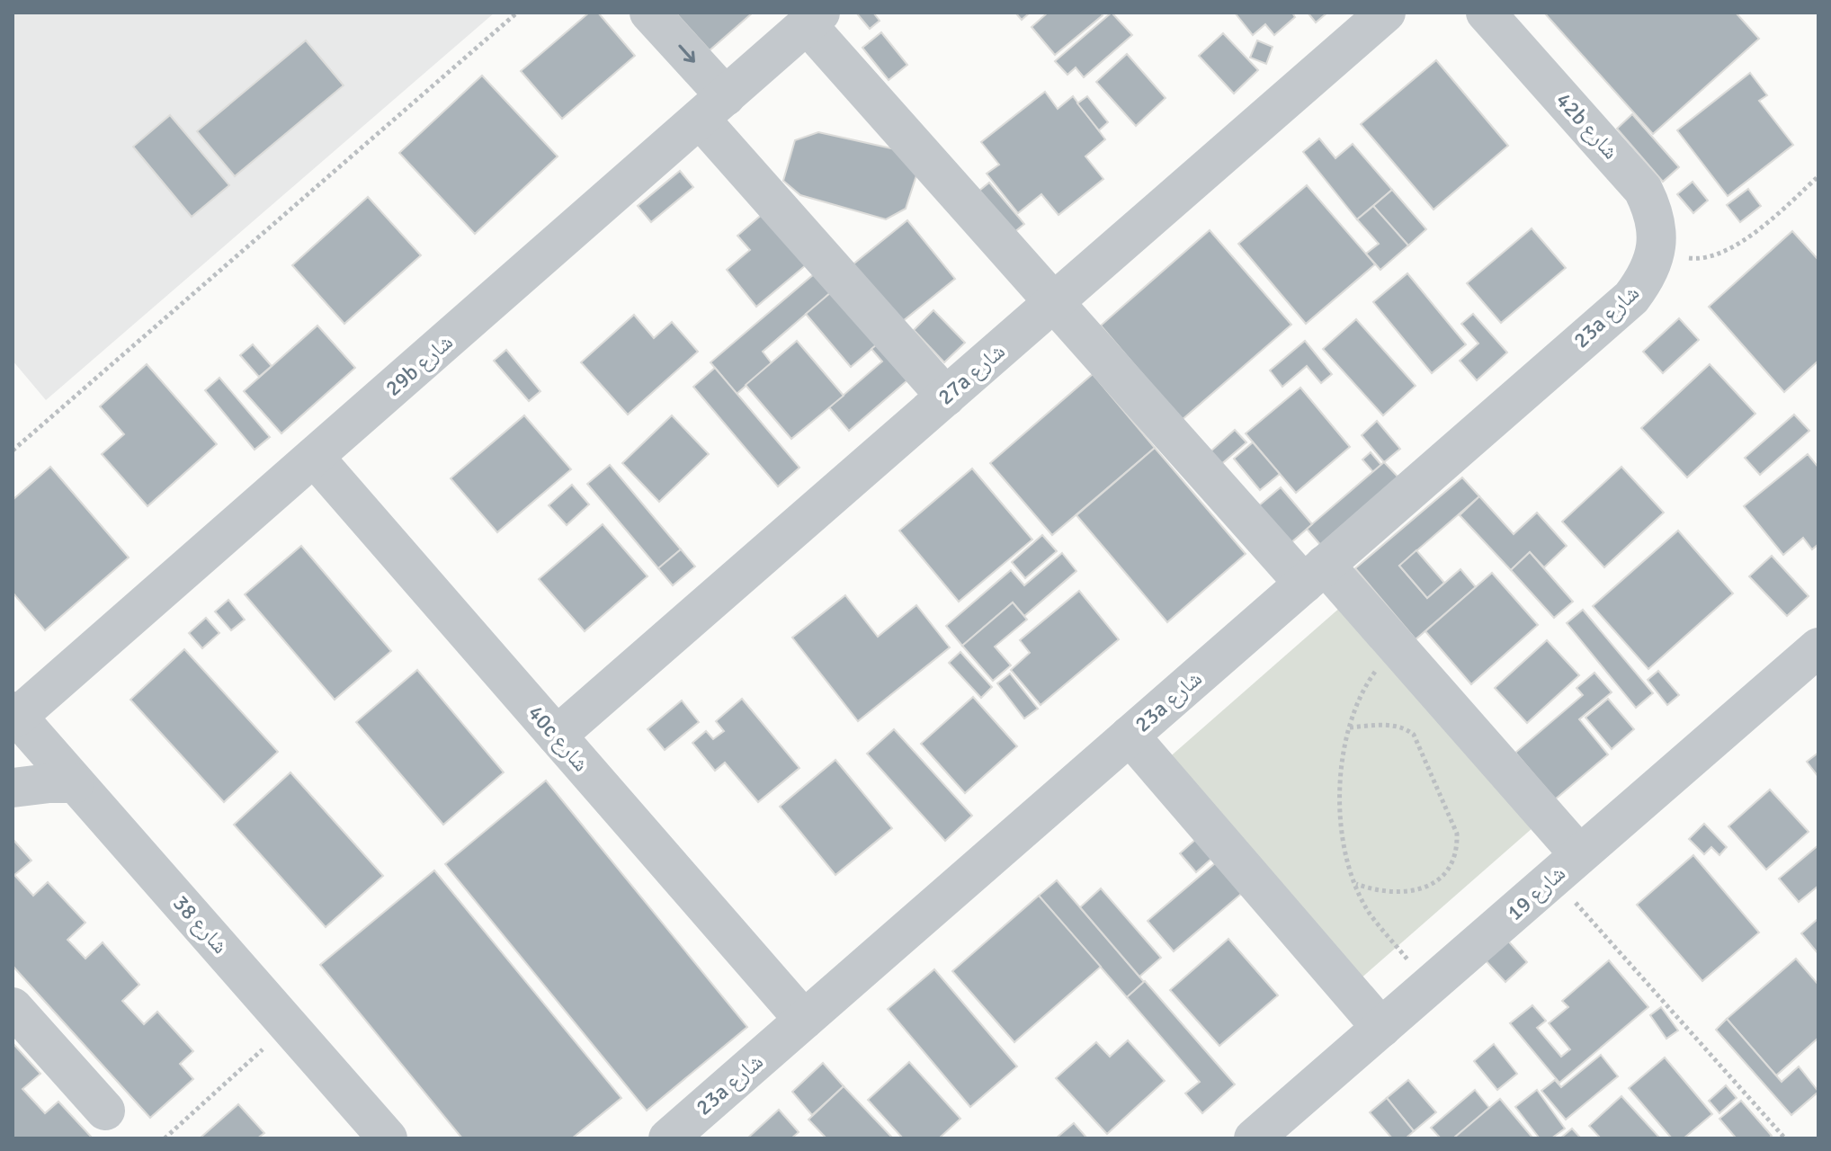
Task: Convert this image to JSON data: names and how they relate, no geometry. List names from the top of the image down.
{
  "streets": {
    "street": [
      "42b شارع",
      "23a شارع",
      "29b شارع",
      "27a شارع",
      "40c شارع",
      "شارع 19",
      "شارع 38"
    ]
  },
  "crossings": [
    ["42b شارع", "23a شارع"],
    ["23a شارع", "40c شارع"],
    ["29b شارع", "40c شارع"],
    ["29b شارع", "شارع 38"],
    ["27a شارع", "40c شارع"]
  ]
}
